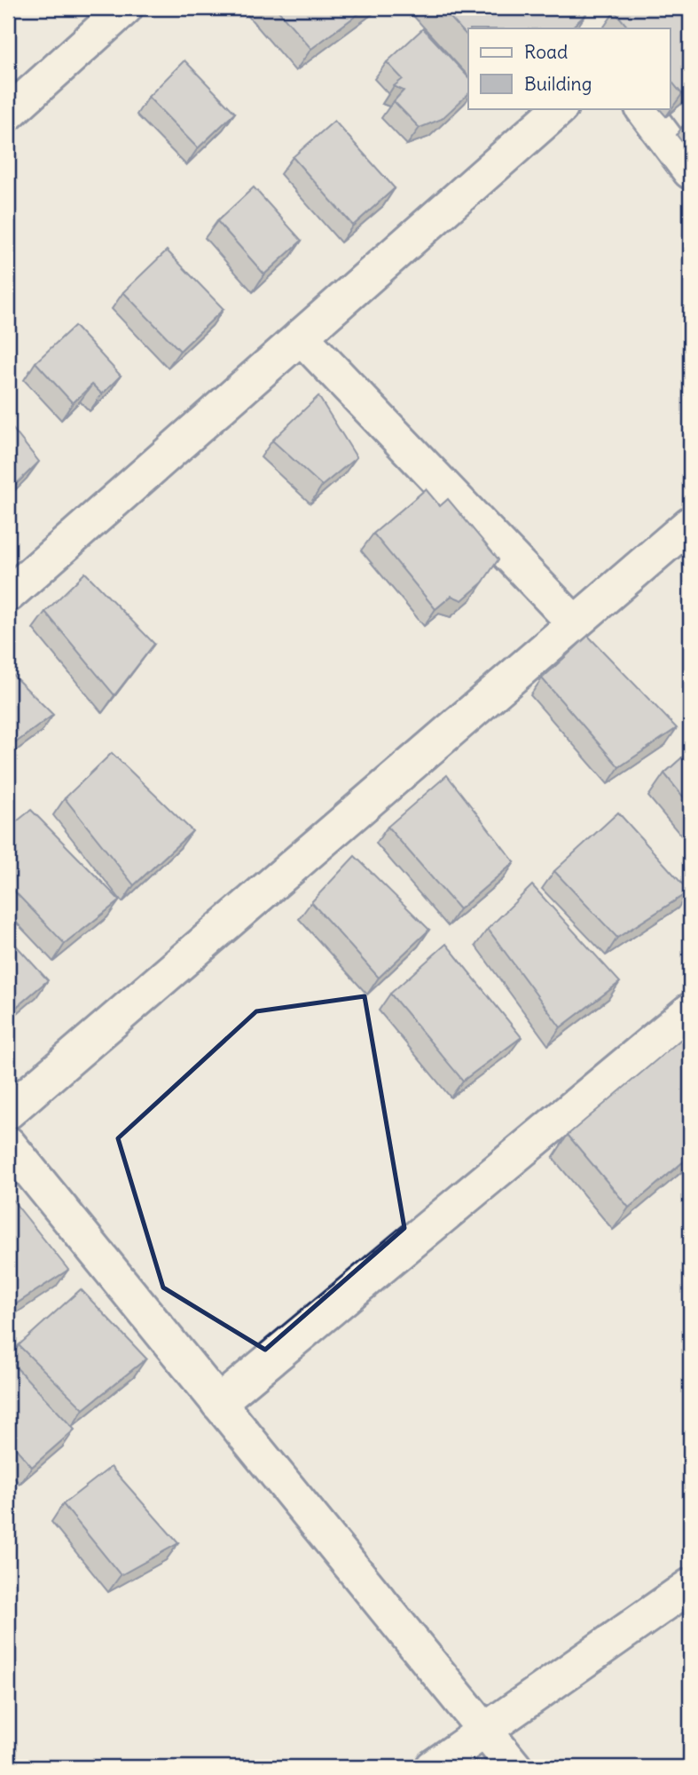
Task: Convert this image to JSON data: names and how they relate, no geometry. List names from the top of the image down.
{
  "legend": ["Road", "Building"]
}
